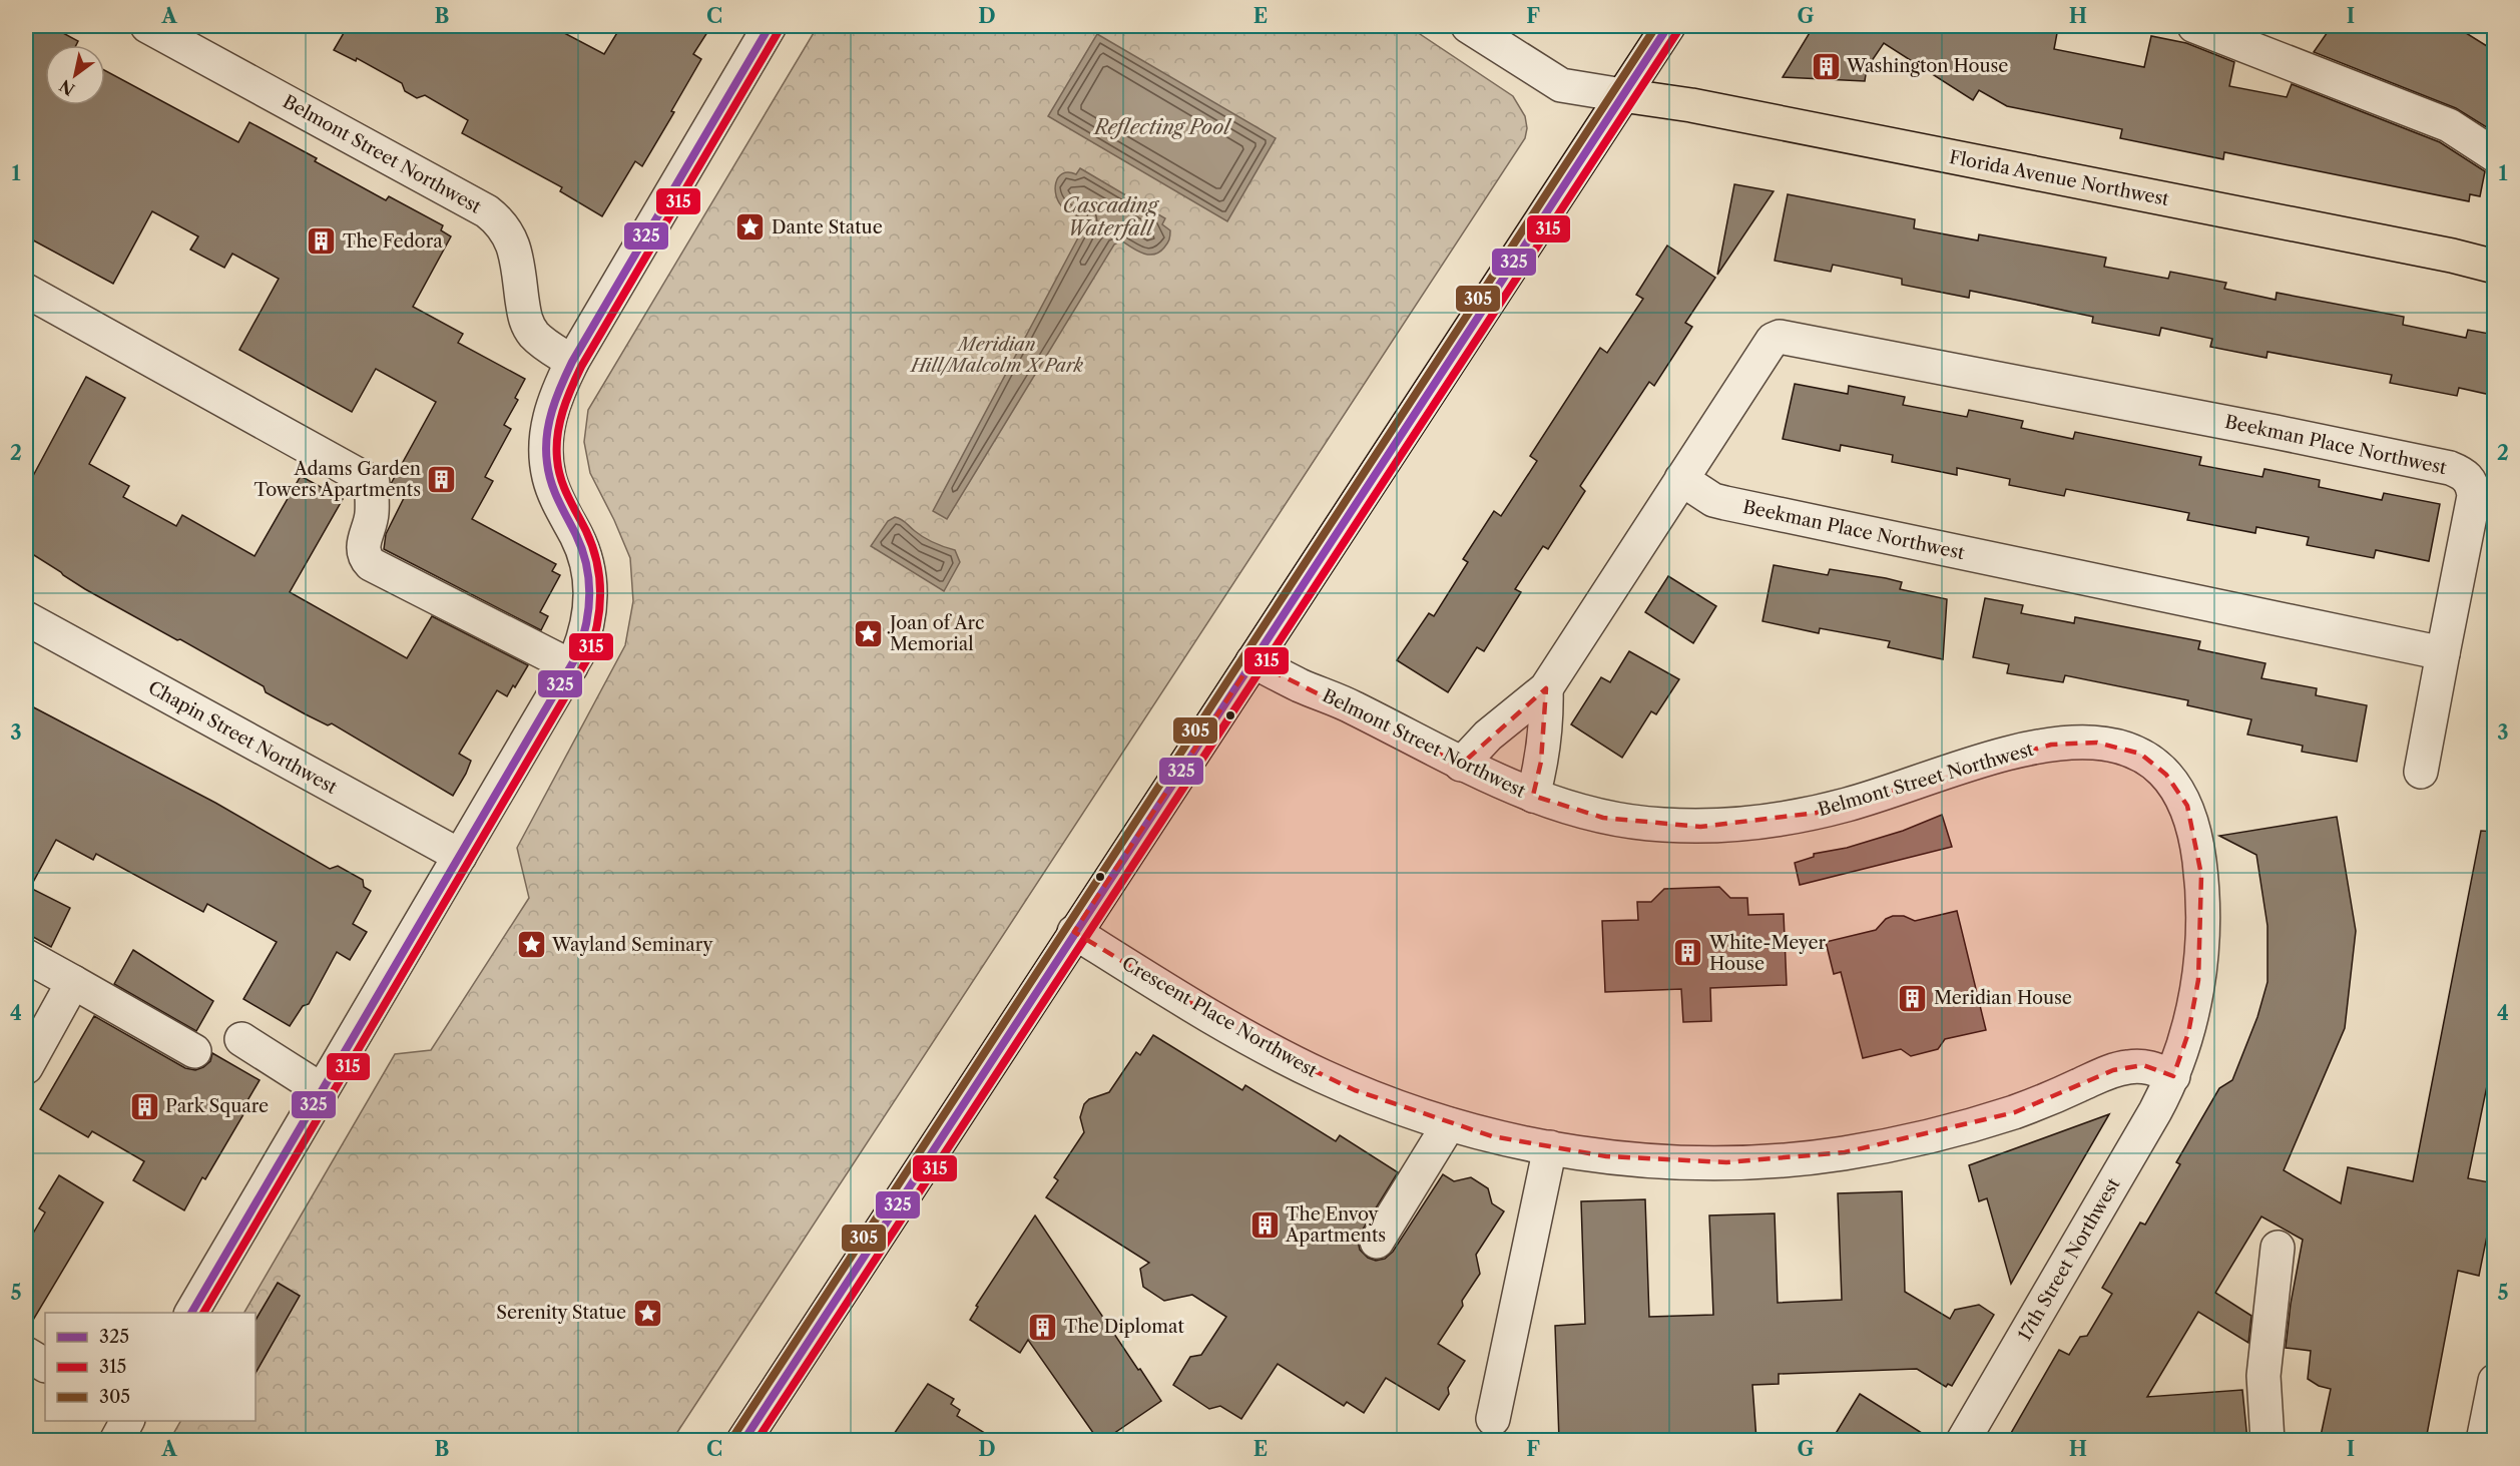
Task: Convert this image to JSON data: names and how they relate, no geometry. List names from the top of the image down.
{
  "streets": {
    "main road": ["Florida Avenue Northwest"],
    "street": [
      "Belmont Street Northwest",
      "Beekman Place Northwest",
      "Chapin Street Northwest",
      "Crescent Place Northwest",
      "17th Street Northwest"
    ]
  },
  "crossings": [
    ["Belmont Street Northwest", "Beekman Place Northwest"],
    ["Belmont Street Northwest", "Crescent Place Northwest"],
    ["Belmont Street Northwest", "17th Street Northwest"],
    ["Crescent Place Northwest", "17th Street Northwest"]
  ],
  "water": ["Reflecting Pool", "Cascading Waterfall"],
  "parks": ["Meridian Hill/Malcolm X Park"],
  "places": {
    "building": [
      "Washington House",
      "The Fedora",
      "Adams Garden Towers Apartments",
      "White-Meyer House",
      "Meridian House",
      "Park Square",
      "The Envoy Apartments",
      "The Diplomat"
    ],
    "place": [
      "Dante Statue",
      "Joan of Arc Memorial",
      "Wayland Seminary",
      "Serenity Statue"
    ]
  },
  "lines": ["transit line 325", "transit line 305", "transit line 315"],
  "legend": ["325", "315", "305"],
  "north": "bottom left",
  "grid": {
    "columns": [
      "A",
      "B",
      "C",
      "D",
      "E",
      "F",
      "G",
      "H",
      "I"
    ],
    "rows": [
      "1",
      "2",
      "3",
      "4",
      "5"
    ]
  }
}
